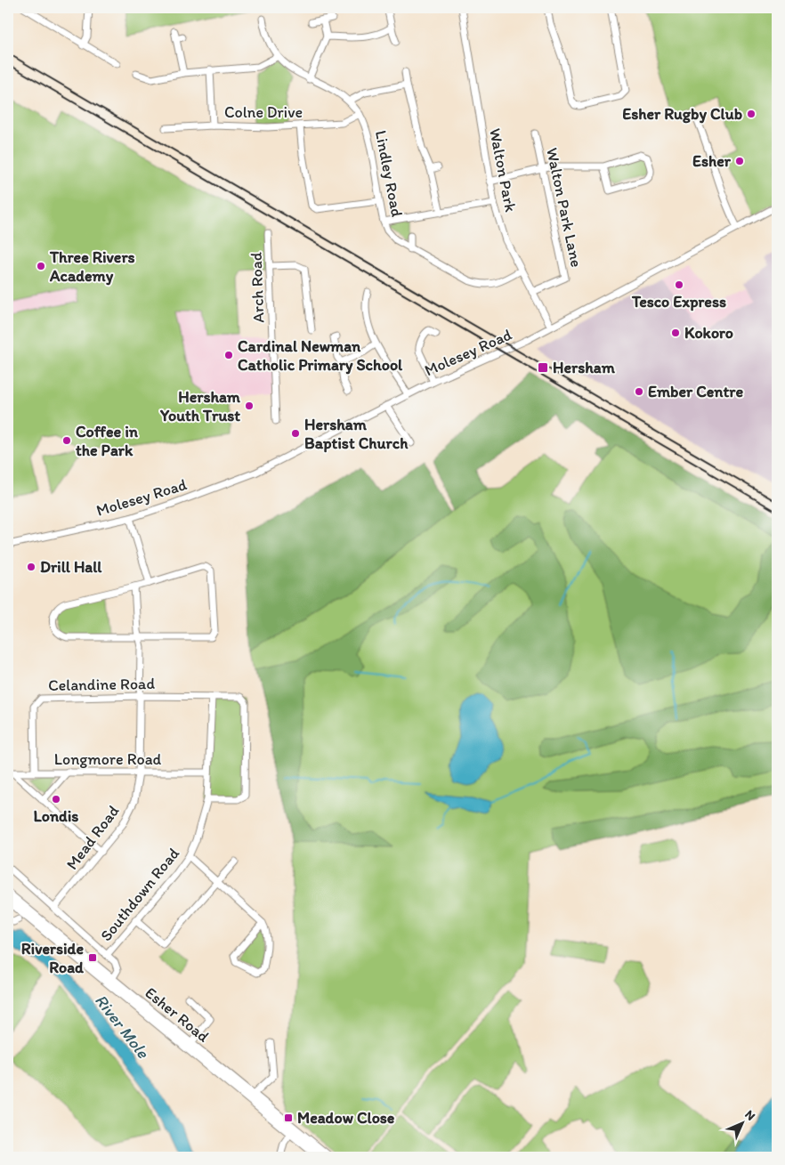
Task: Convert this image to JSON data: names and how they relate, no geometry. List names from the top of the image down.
{
  "streets": {
    "main road": ["Esher Road"],
    "street": [
      "Colne Drive",
      "Walton Park",
      "Lindley Road",
      "Walton Park Lane",
      "Arch Road",
      "Molesey Road",
      "Celandine Road",
      "Longmore Road",
      "Mead Road",
      "Southdown Road"
    ]
  },
  "crossings": [
    ["Colne Drive", "Lindley Road"],
    ["Walton Park", "Lindley Road"],
    ["Walton Park", "Walton Park Lane"],
    ["Walton Park", "Molesey Road"],
    ["Celandine Road", "Longmore Road"],
    ["Celandine Road", "Mead Road"],
    ["Celandine Road", "Southdown Road"],
    ["Longmore Road", "Mead Road"],
    ["Longmore Road", "Southdown Road"]
  ],
  "water": ["River Mole"],
  "places": {
    "other": [
      "Esher Rugby Club",
      "Esher",
      "Three Rivers Academy",
      "Tesco Express",
      "Kokoro",
      "Cardinal Newman Catholic Primary School",
      "Ember Centre",
      "Hersham Youth Trust",
      "Hersham Baptist Church",
      "Coffee in the Park",
      "Drill Hall",
      "Londis"
    ],
    "transit": ["Hersham", "Riverside Road", "Meadow Close"]
  },
  "north": "top right"
}
